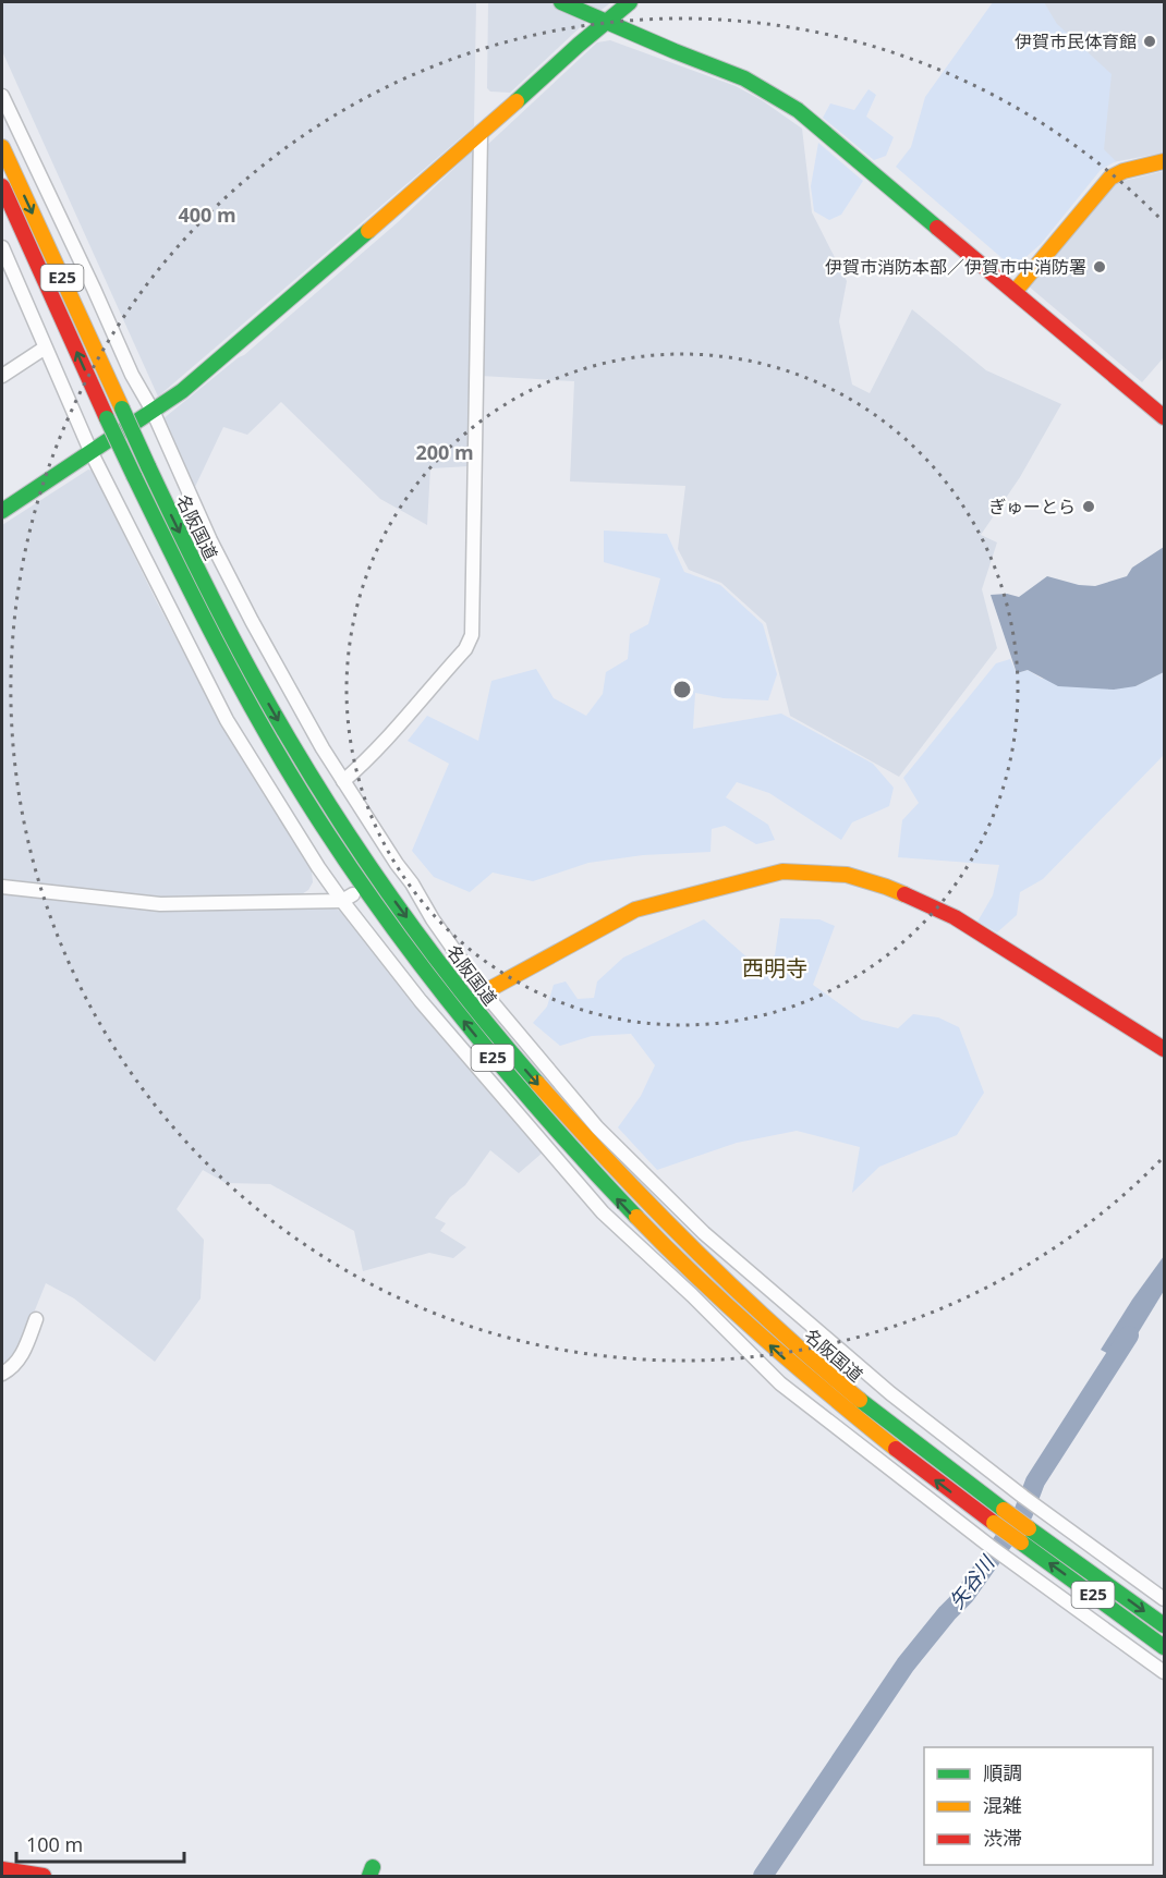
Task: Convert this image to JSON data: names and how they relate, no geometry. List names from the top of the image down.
{
  "streets": {
    "main road": ["E25", "名阪国道"]
  },
  "districts": ["西明寺"],
  "water": ["矢谷川"],
  "places": ["伊賀市民体育館", "伊賀市消防本部／伊賀市中消防署", "ぎゅーとら"],
  "legend": ["順調", "混雑", "渋滞"],
  "scale_bar": "100 m",
  "rings": ["400 m", "200 m"]
}
